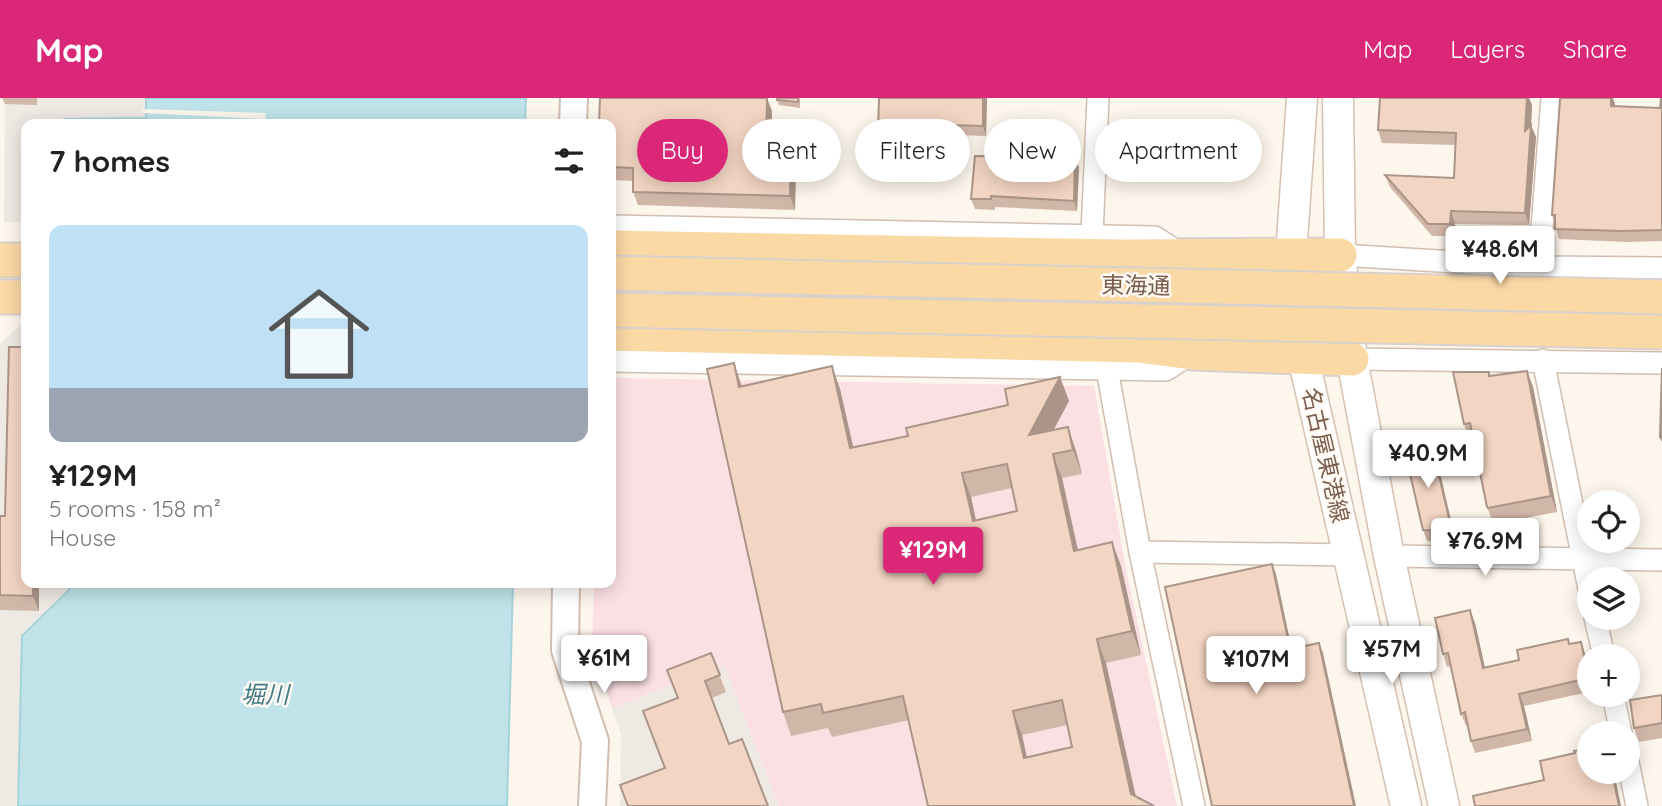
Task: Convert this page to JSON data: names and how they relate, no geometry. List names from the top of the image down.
{
  "streets": {
    "main road": ["東海通", "名古屋東港線"]
  },
  "water": ["堀川"],
  "page": {
    "header": "Map",
    "nav": ["Map", "Layers", "Share"],
    "chip": [
      "Buy",
      "Rent",
      "Filters",
      "New",
      "Apartment"
    ],
    "heading": "7 homes",
    "list": [
      {
        "name": "¥129M",
        "note": "5 rooms · 158 m² · House"
      }
    ],
    "price": [
      "¥48.6M",
      "¥40.9M",
      "¥76.9M",
      "¥129M",
      "¥57M",
      "¥61M",
      "¥107M"
    ],
    "map_buttons": ["+", "−"]
  }
}
